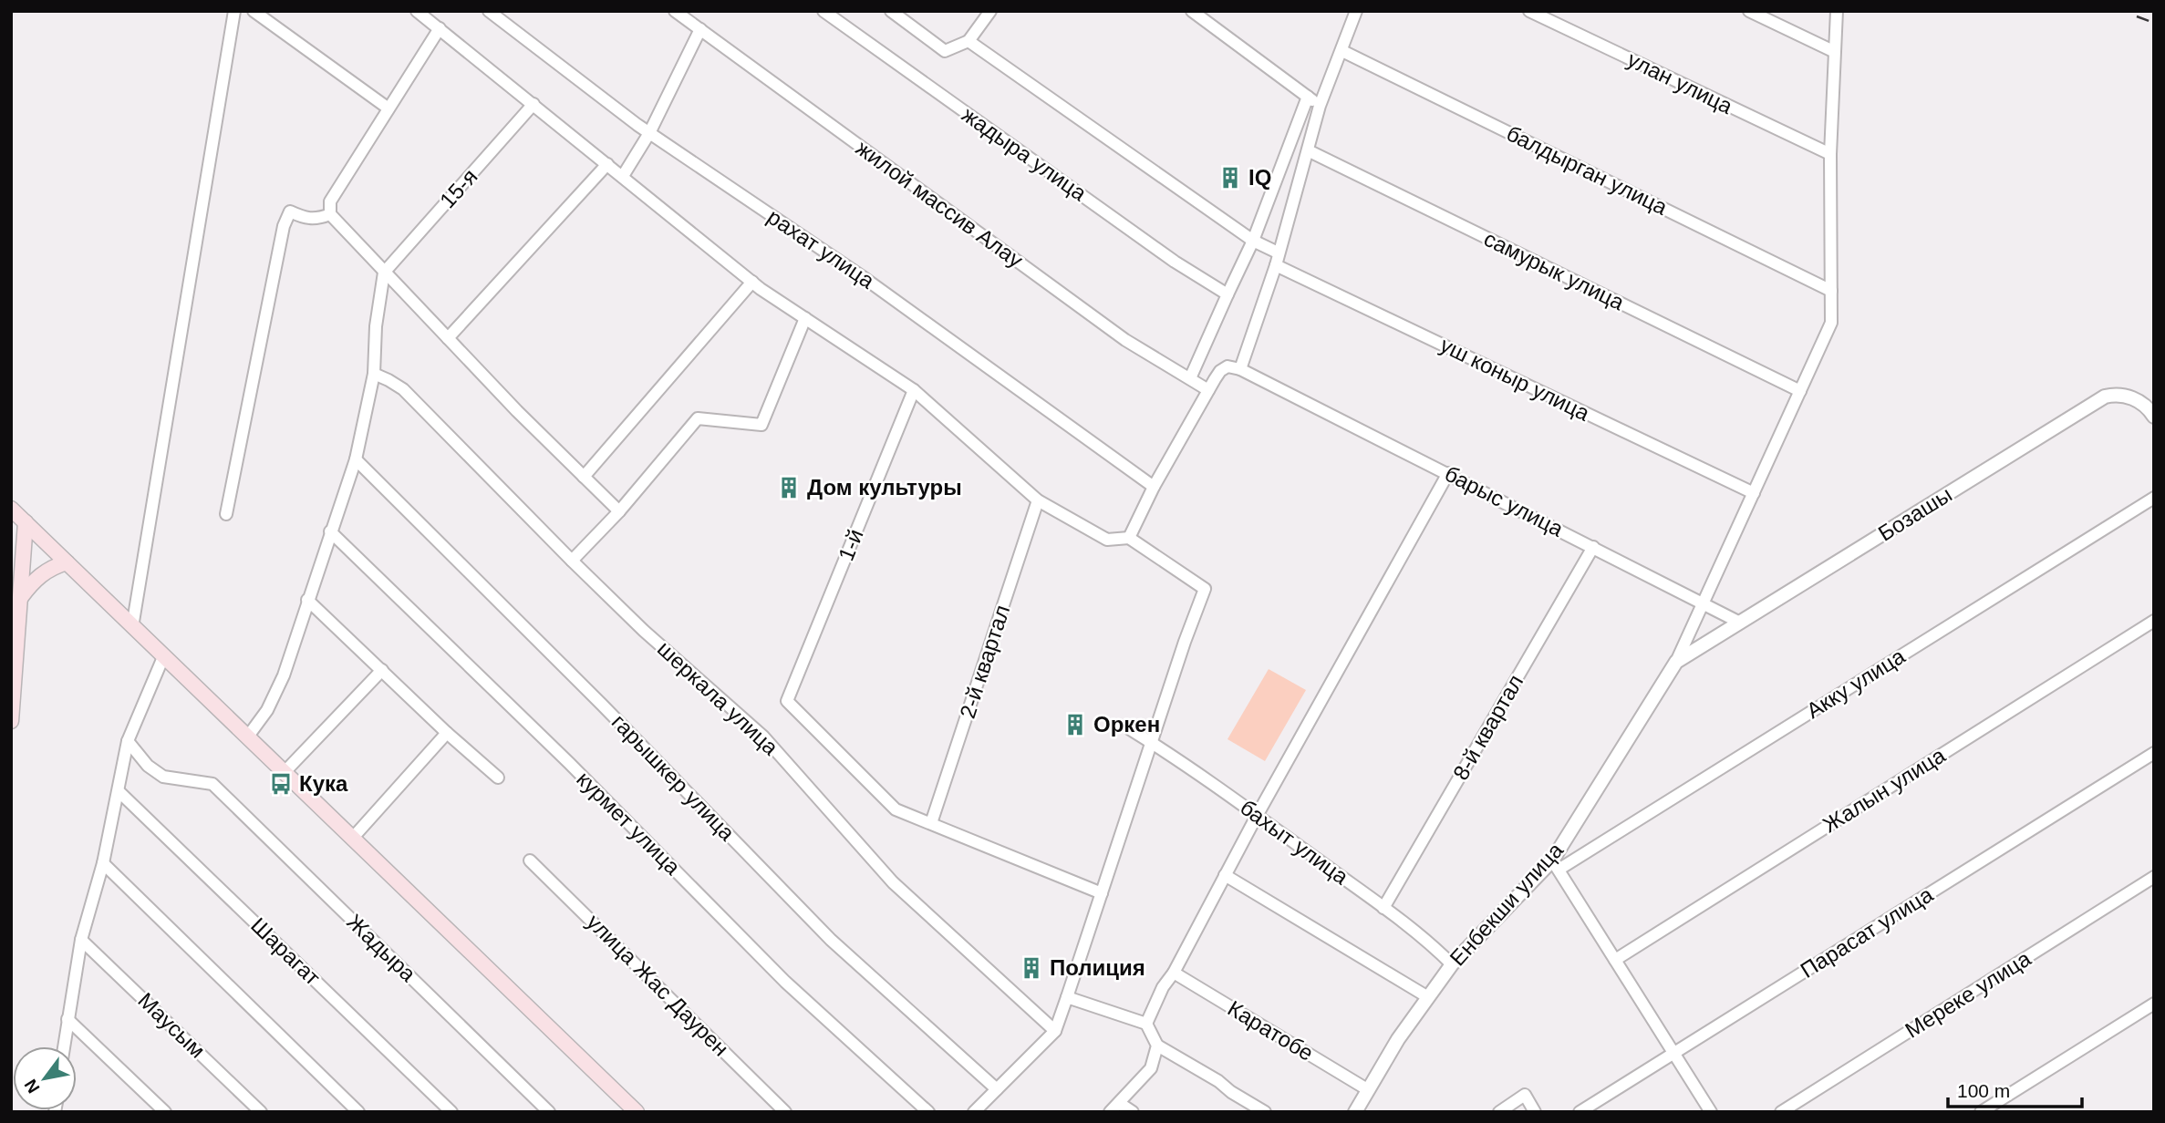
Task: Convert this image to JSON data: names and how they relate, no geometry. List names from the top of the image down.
{
  "streets": {
    "street": [
      "улан улица",
      "жадыра улица",
      "балдырган улица",
      "15-я",
      "жилой массив Алау",
      "рахат улица",
      "самурык улица",
      "уш коныр улица",
      "барыс улица",
      "Бозашы",
      "1-й",
      "2-й квартал",
      "Акку улица",
      "шеркала улица",
      "8-й квартал",
      "гарышкер улица",
      "Жалын улица",
      "курмет улица",
      "бахыт улица",
      "Енбекши улица",
      "Парасат улица",
      "Жадыра",
      "Шарагат",
      "улица Жас Даурен",
      "Мереке улица",
      "Маусым",
      "Каратобе"
    ]
  },
  "crossings": [
    ["барыс улица", "Бозашы"],
    ["барыс улица", "8-й квартал"],
    ["Бозашы", "Енбекши улица"],
    ["1-й", "2-й квартал"],
    ["Акку улица", "Енбекши улица"],
    ["8-й квартал", "бахыт улица"],
    ["бахыт улица", "Енбекши улица"],
    ["Енбекши улица", "Каратобе"]
  ],
  "places": {
    "building": [
      "IQ",
      "Дом культуры",
      "Оркен",
      "Полиция"
    ],
    "bus stop": ["Кука"]
  },
  "scale_bar": "100 m",
  "north": "bottom left"
}
